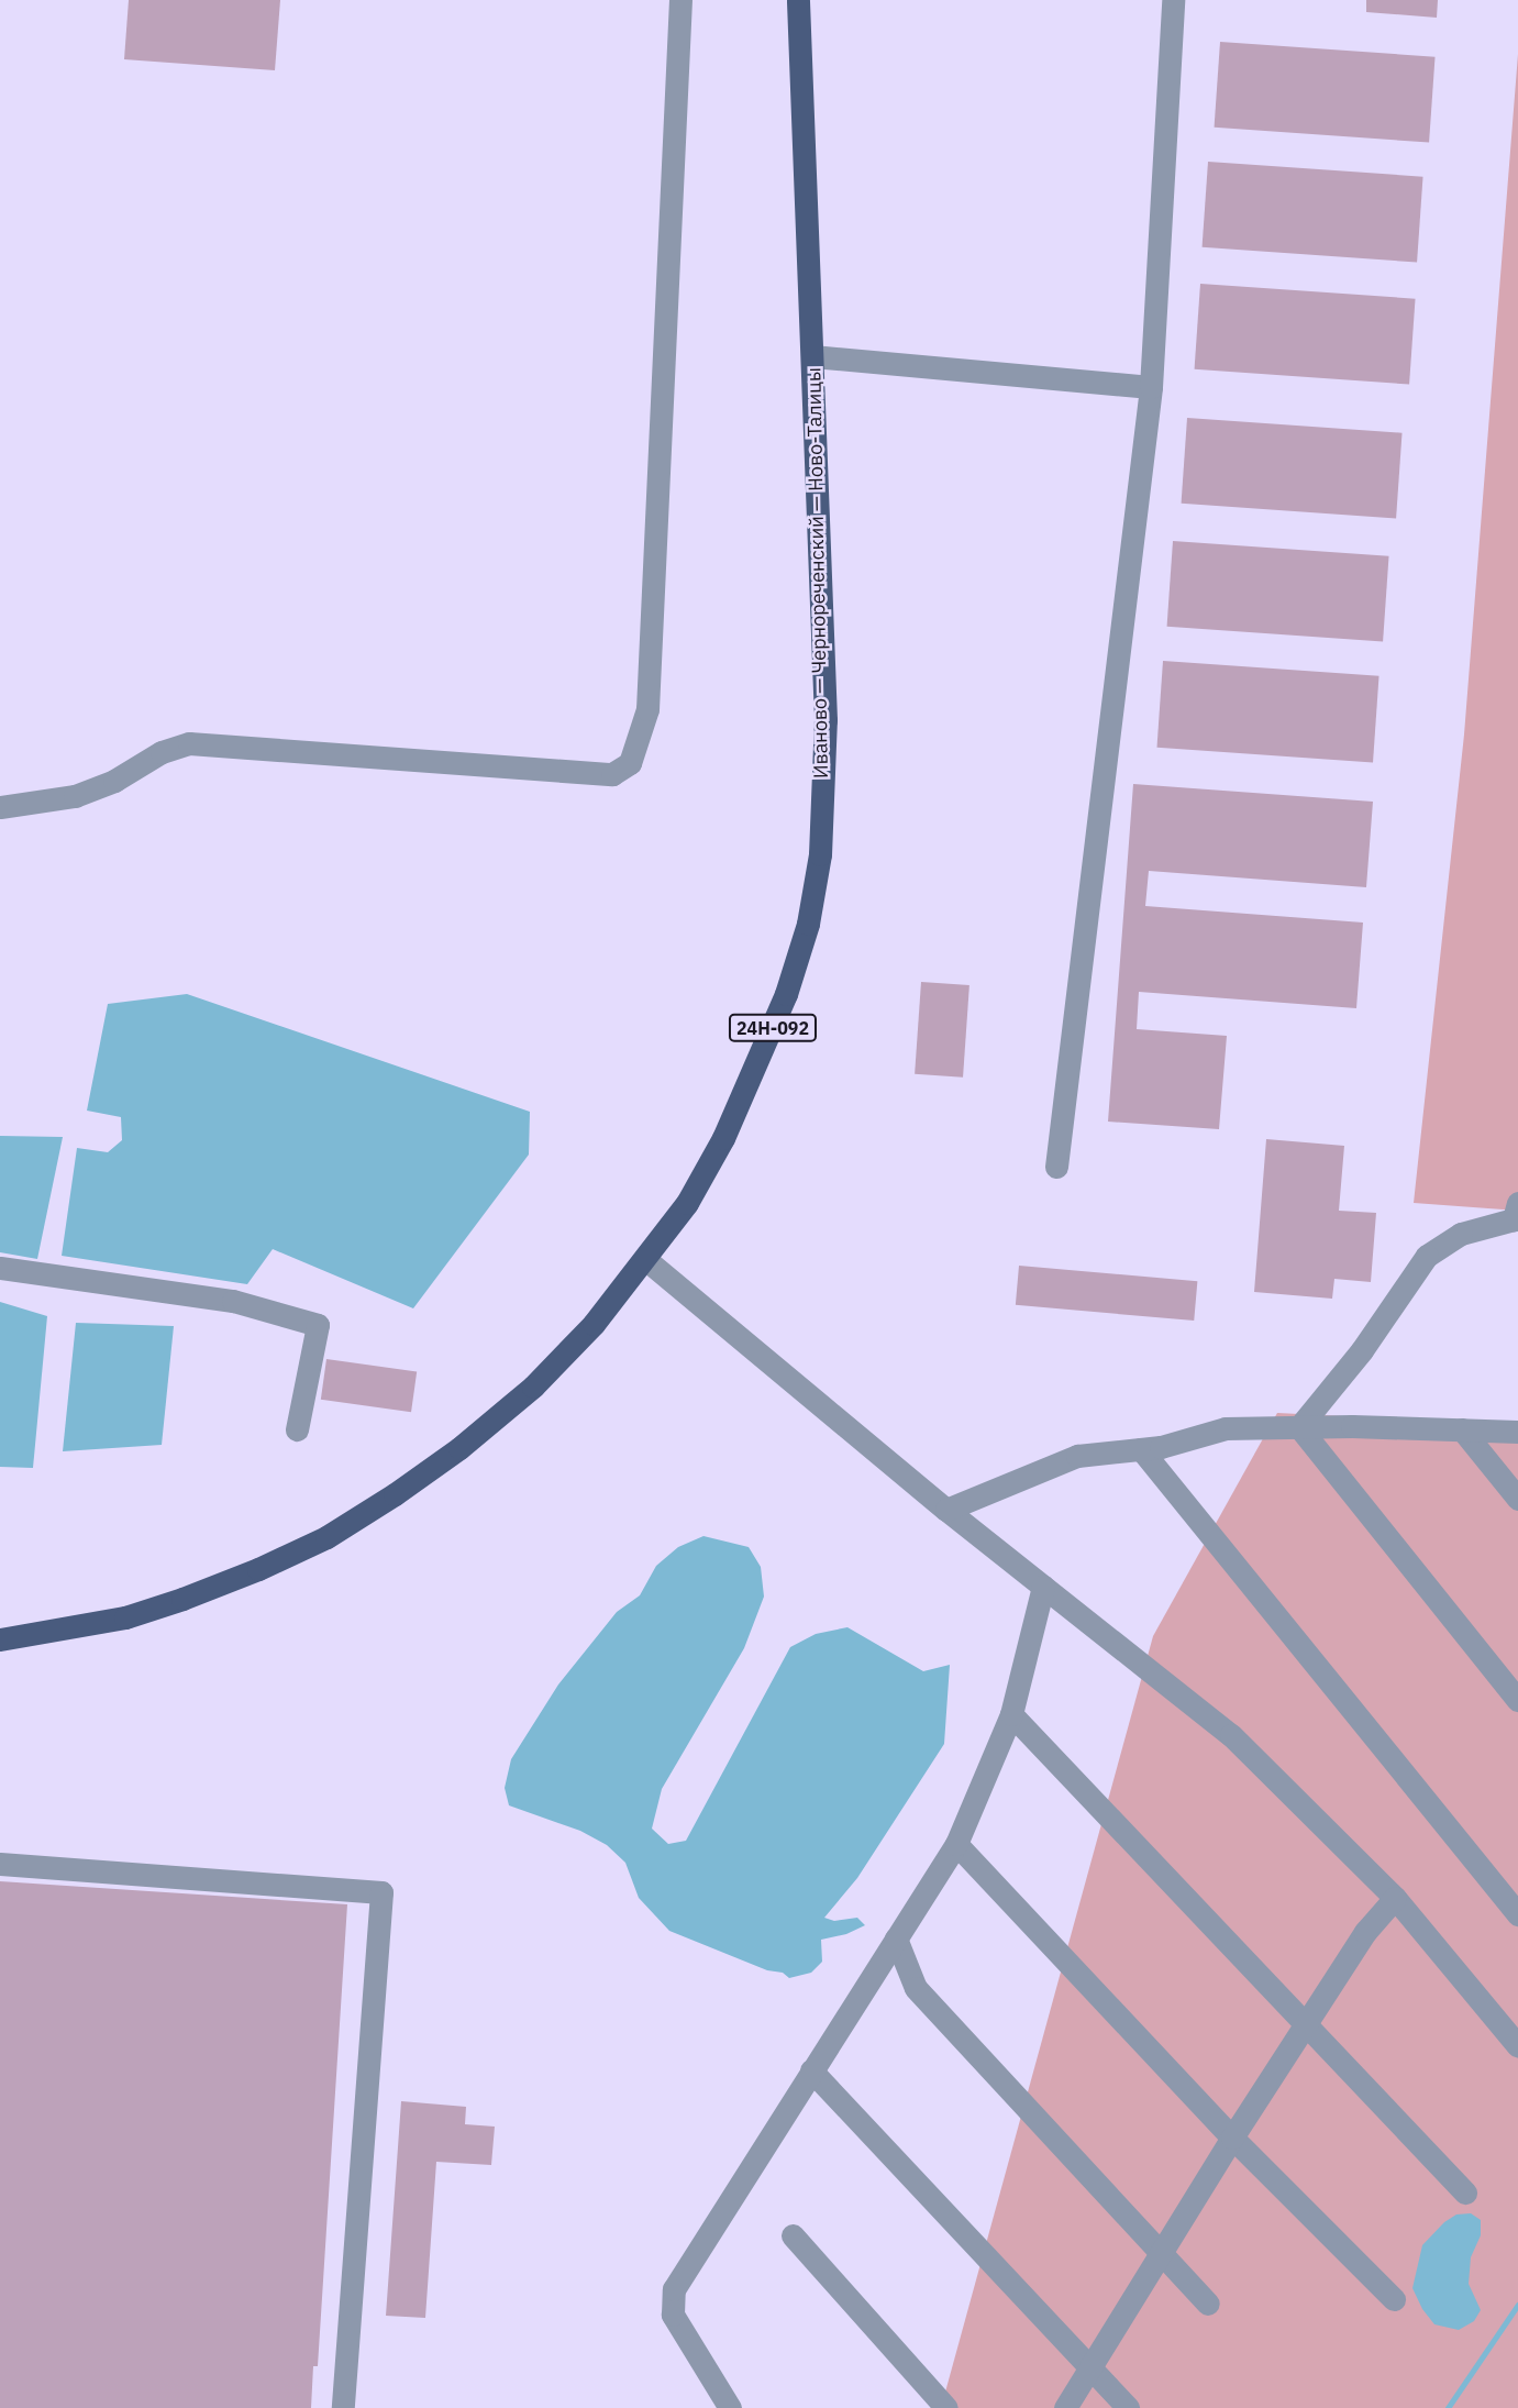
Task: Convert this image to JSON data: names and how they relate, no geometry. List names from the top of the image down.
{
  "streets": {
    "main road": ["Иваново — Чернореченский — Ново-Талицы", "24Н-092"]
  }
}
